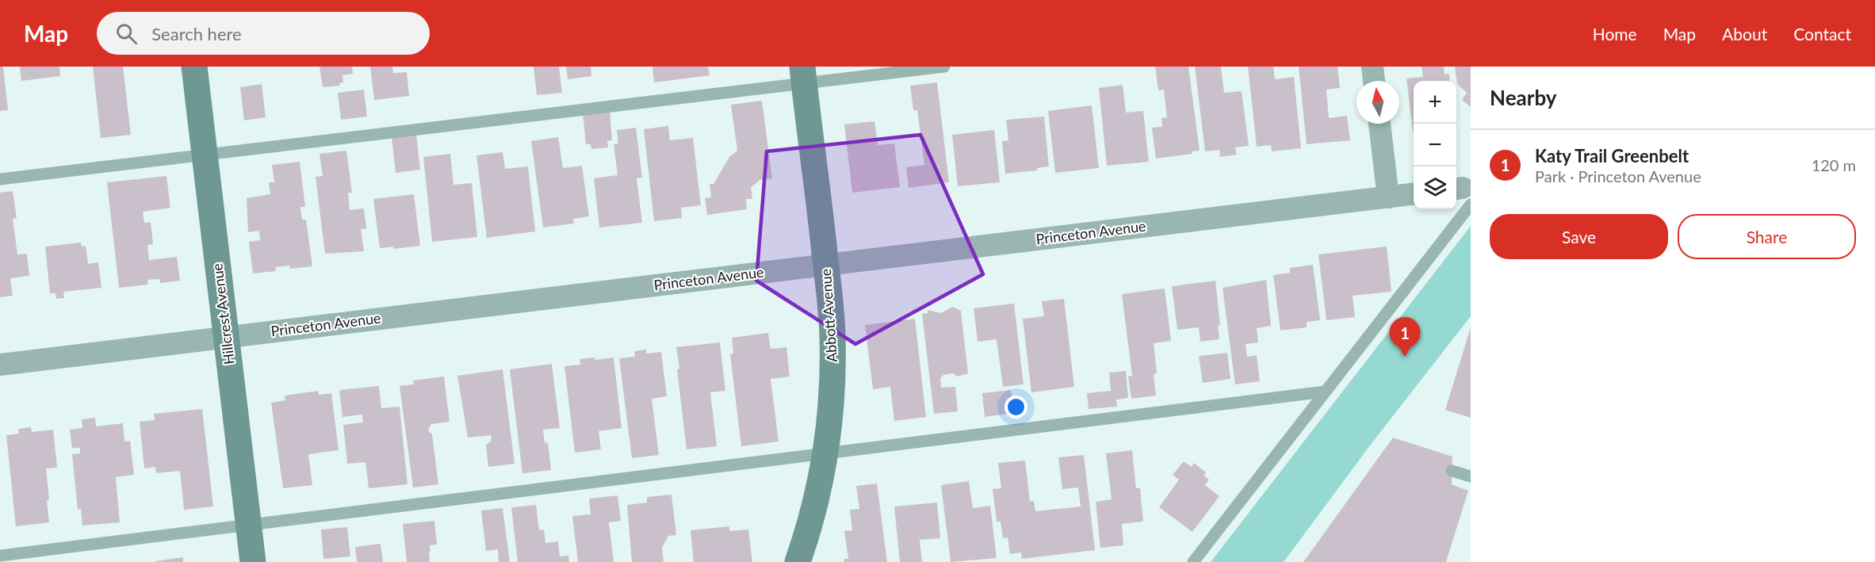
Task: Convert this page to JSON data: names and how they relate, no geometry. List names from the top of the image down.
{
  "streets": {
    "street": ["Princeton Avenue", "Hillcrest Avenue", "Abbott Avenue"]
  },
  "crossings": [
    ["Princeton Avenue", "Hillcrest Avenue"],
    ["Princeton Avenue", "Abbott Avenue"]
  ],
  "north": "top",
  "page": {
    "header": "Map",
    "search": "Search here",
    "nav": [
      "Home",
      "Map",
      "About",
      "Contact"
    ],
    "heading": "Nearby",
    "map_buttons": ["+", "−"],
    "list": [
      {
        "mark": "1",
        "name": "Katy Trail Greenbelt",
        "note": "Park · Princeton Avenue",
        "value": "120 m"
      }
    ],
    "buttons": ["Save", "Share"],
    "pins": "1"
  }
}
